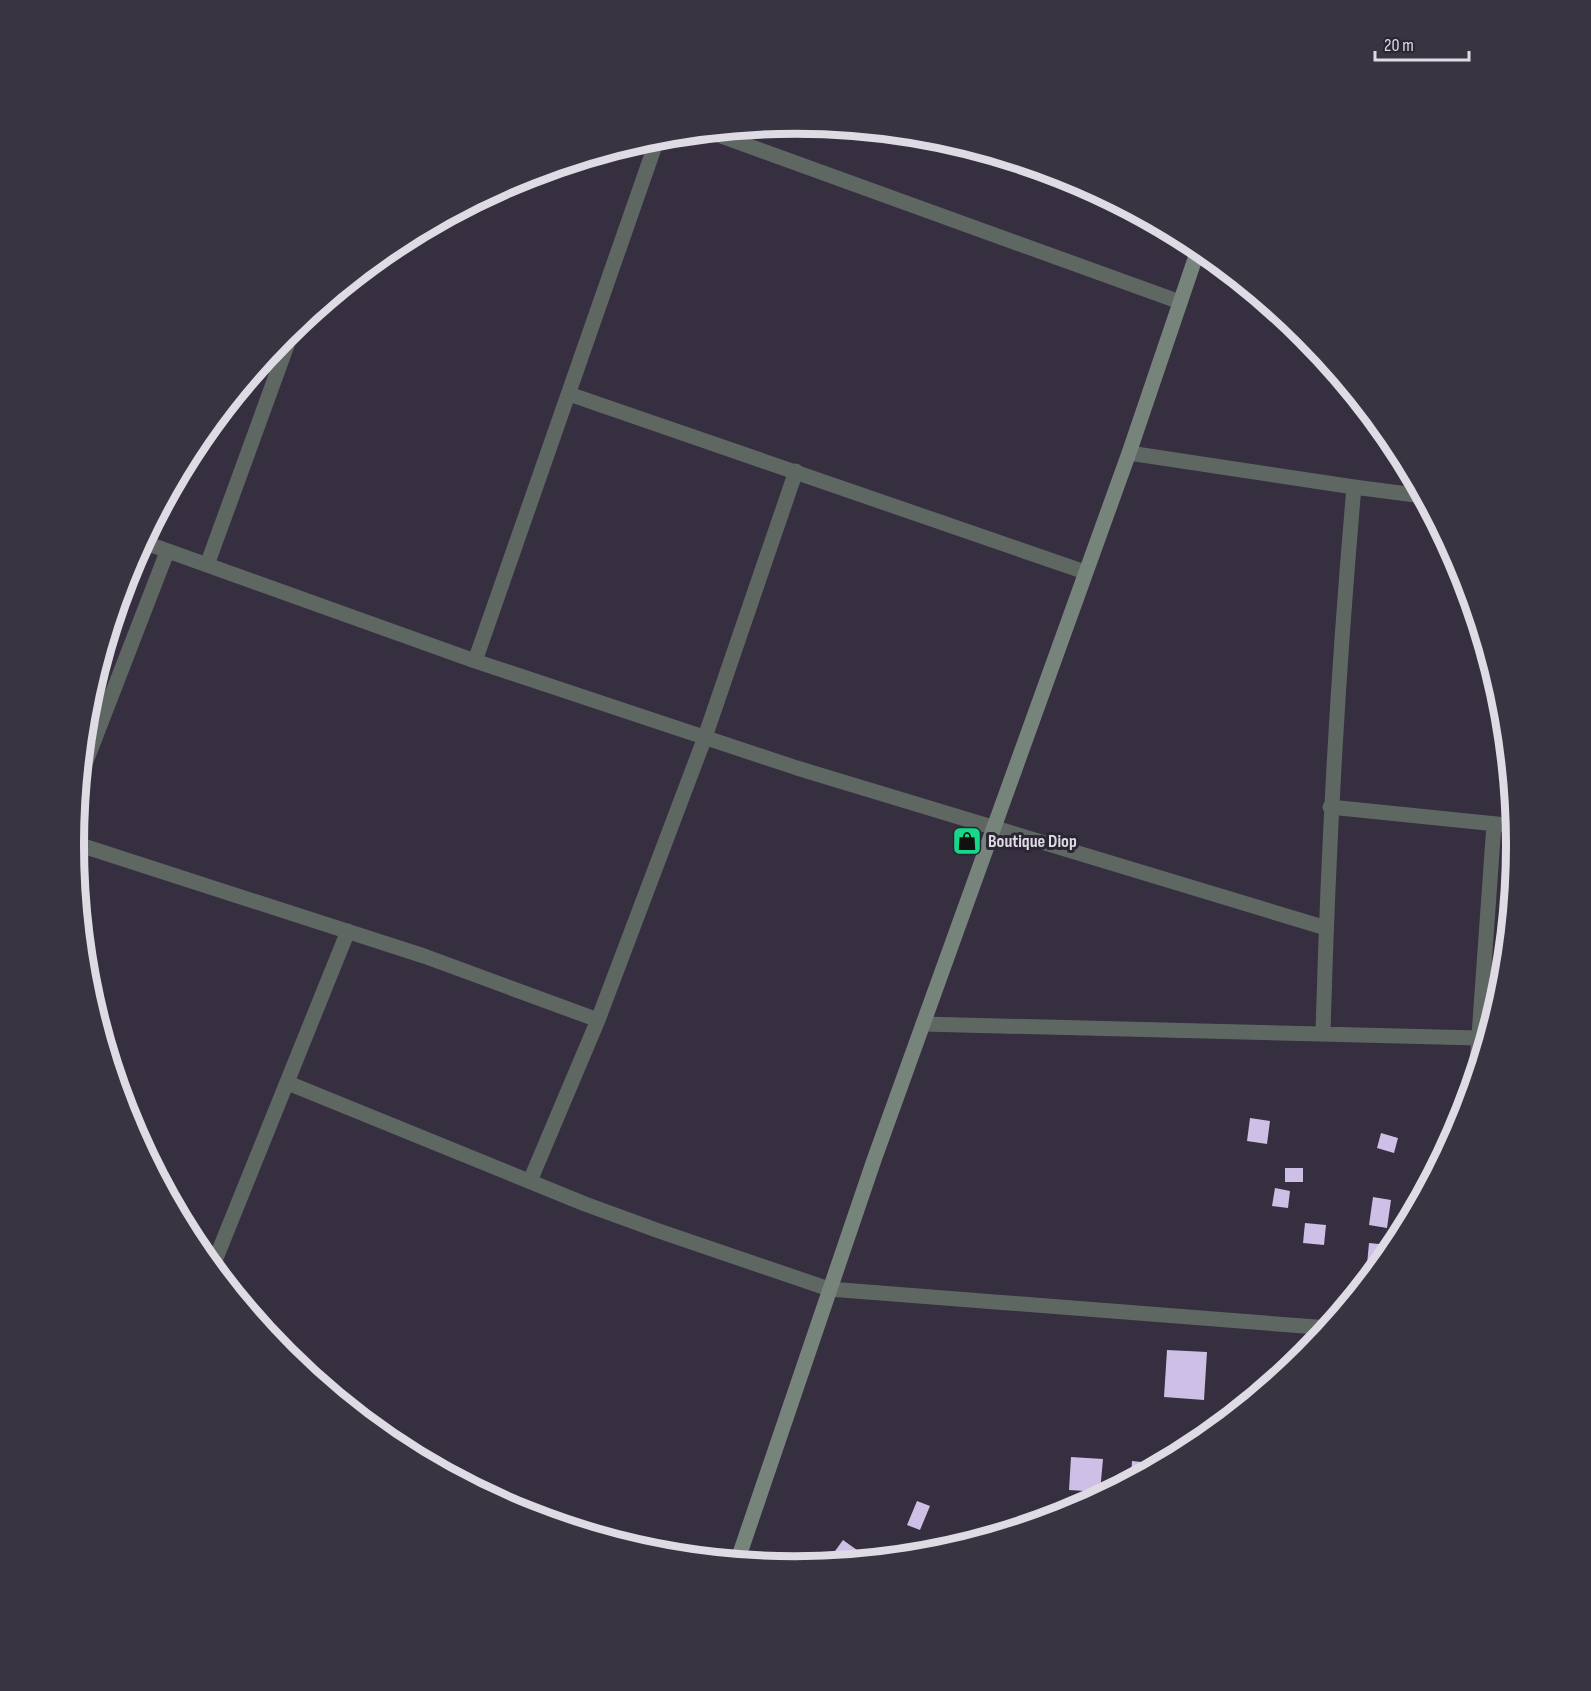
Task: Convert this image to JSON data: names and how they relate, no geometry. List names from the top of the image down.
{
  "places": {
    "shop": ["Boutique Diop"]
  },
  "scale_bar": "20 m"
}
